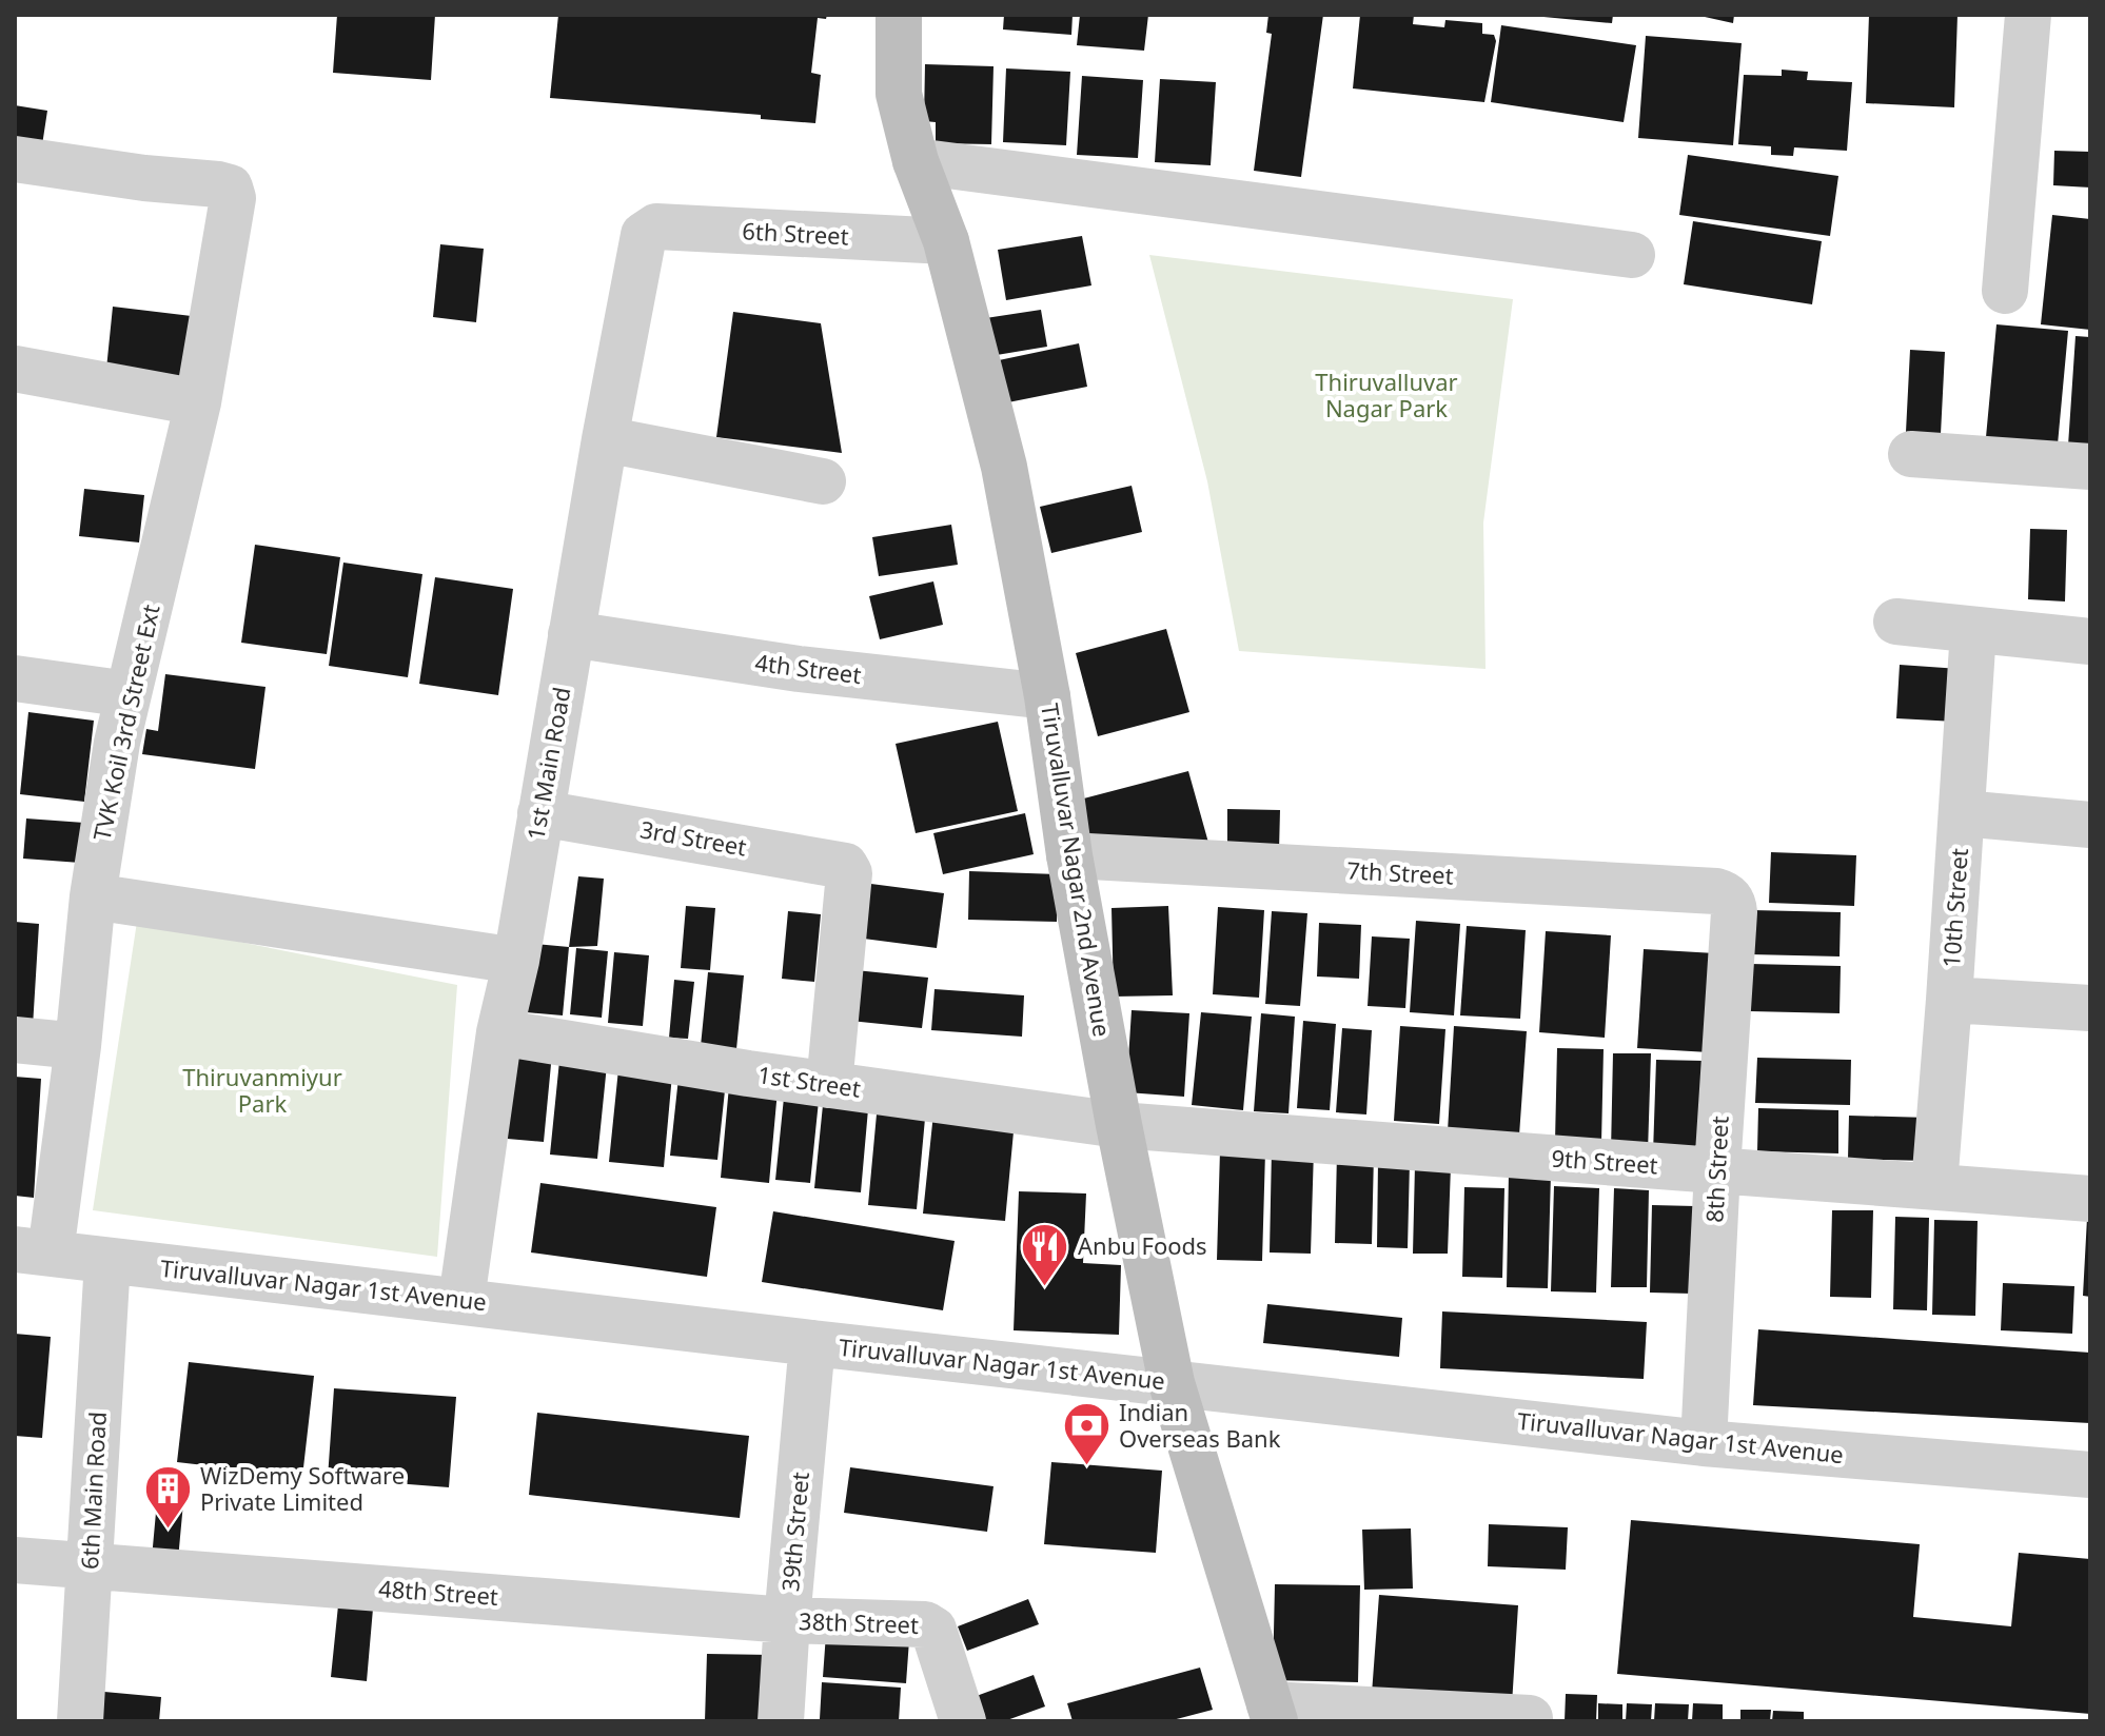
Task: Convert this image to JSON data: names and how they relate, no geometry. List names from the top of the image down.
{
  "streets": {
    "street": [
      "6th Street",
      "4th Street",
      "TVK Koil 3rd Street Ext",
      "1st Main Road",
      "3rd Street",
      "Tiruvalluvar Nagar 2nd Avenue",
      "7th Street",
      "10th Street",
      "1st Street",
      "9th Street",
      "8th Street",
      "Tiruvalluvar Nagar 1st Avenue",
      "6th Main Road",
      "39th Street",
      "48th Street",
      "38th Street"
    ]
  },
  "crossings": [
    ["6th Street", "1st Main Road"],
    ["6th Street", "Tiruvalluvar Nagar 2nd Avenue"],
    ["4th Street", "1st Main Road"],
    ["4th Street", "Tiruvalluvar Nagar 2nd Avenue"],
    ["TVK Koil 3rd Street Ext", "Tiruvalluvar Nagar 1st Avenue"],
    ["1st Main Road", "3rd Street"],
    ["1st Main Road", "1st Street"],
    ["1st Main Road", "Tiruvalluvar Nagar 1st Avenue"],
    ["3rd Street", "1st Street"],
    ["Tiruvalluvar Nagar 2nd Avenue", "7th Street"],
    ["Tiruvalluvar Nagar 2nd Avenue", "1st Street"],
    ["Tiruvalluvar Nagar 2nd Avenue", "9th Street"],
    ["Tiruvalluvar Nagar 2nd Avenue", "Tiruvalluvar Nagar 1st Avenue"],
    ["7th Street", "8th Street"],
    ["10th Street", "9th Street"],
    ["1st Street", "9th Street"],
    ["9th Street", "8th Street"],
    ["8th Street", "Tiruvalluvar Nagar 1st Avenue"],
    ["Tiruvalluvar Nagar 1st Avenue", "6th Main Road"],
    ["Tiruvalluvar Nagar 1st Avenue", "39th Street"],
    ["6th Main Road", "48th Street"],
    ["39th Street", "48th Street"],
    ["39th Street", "38th Street"],
    ["48th Street", "38th Street"]
  ],
  "parks": ["Thiruvalluvar Nagar Park", "Thiruvanmiyur Park"],
  "places": {
    "restaurant": ["Anbu Foods"],
    "bank": ["Indian Overseas Bank"],
    "building": ["WizDemy Software Private Limited"]
  }
}
